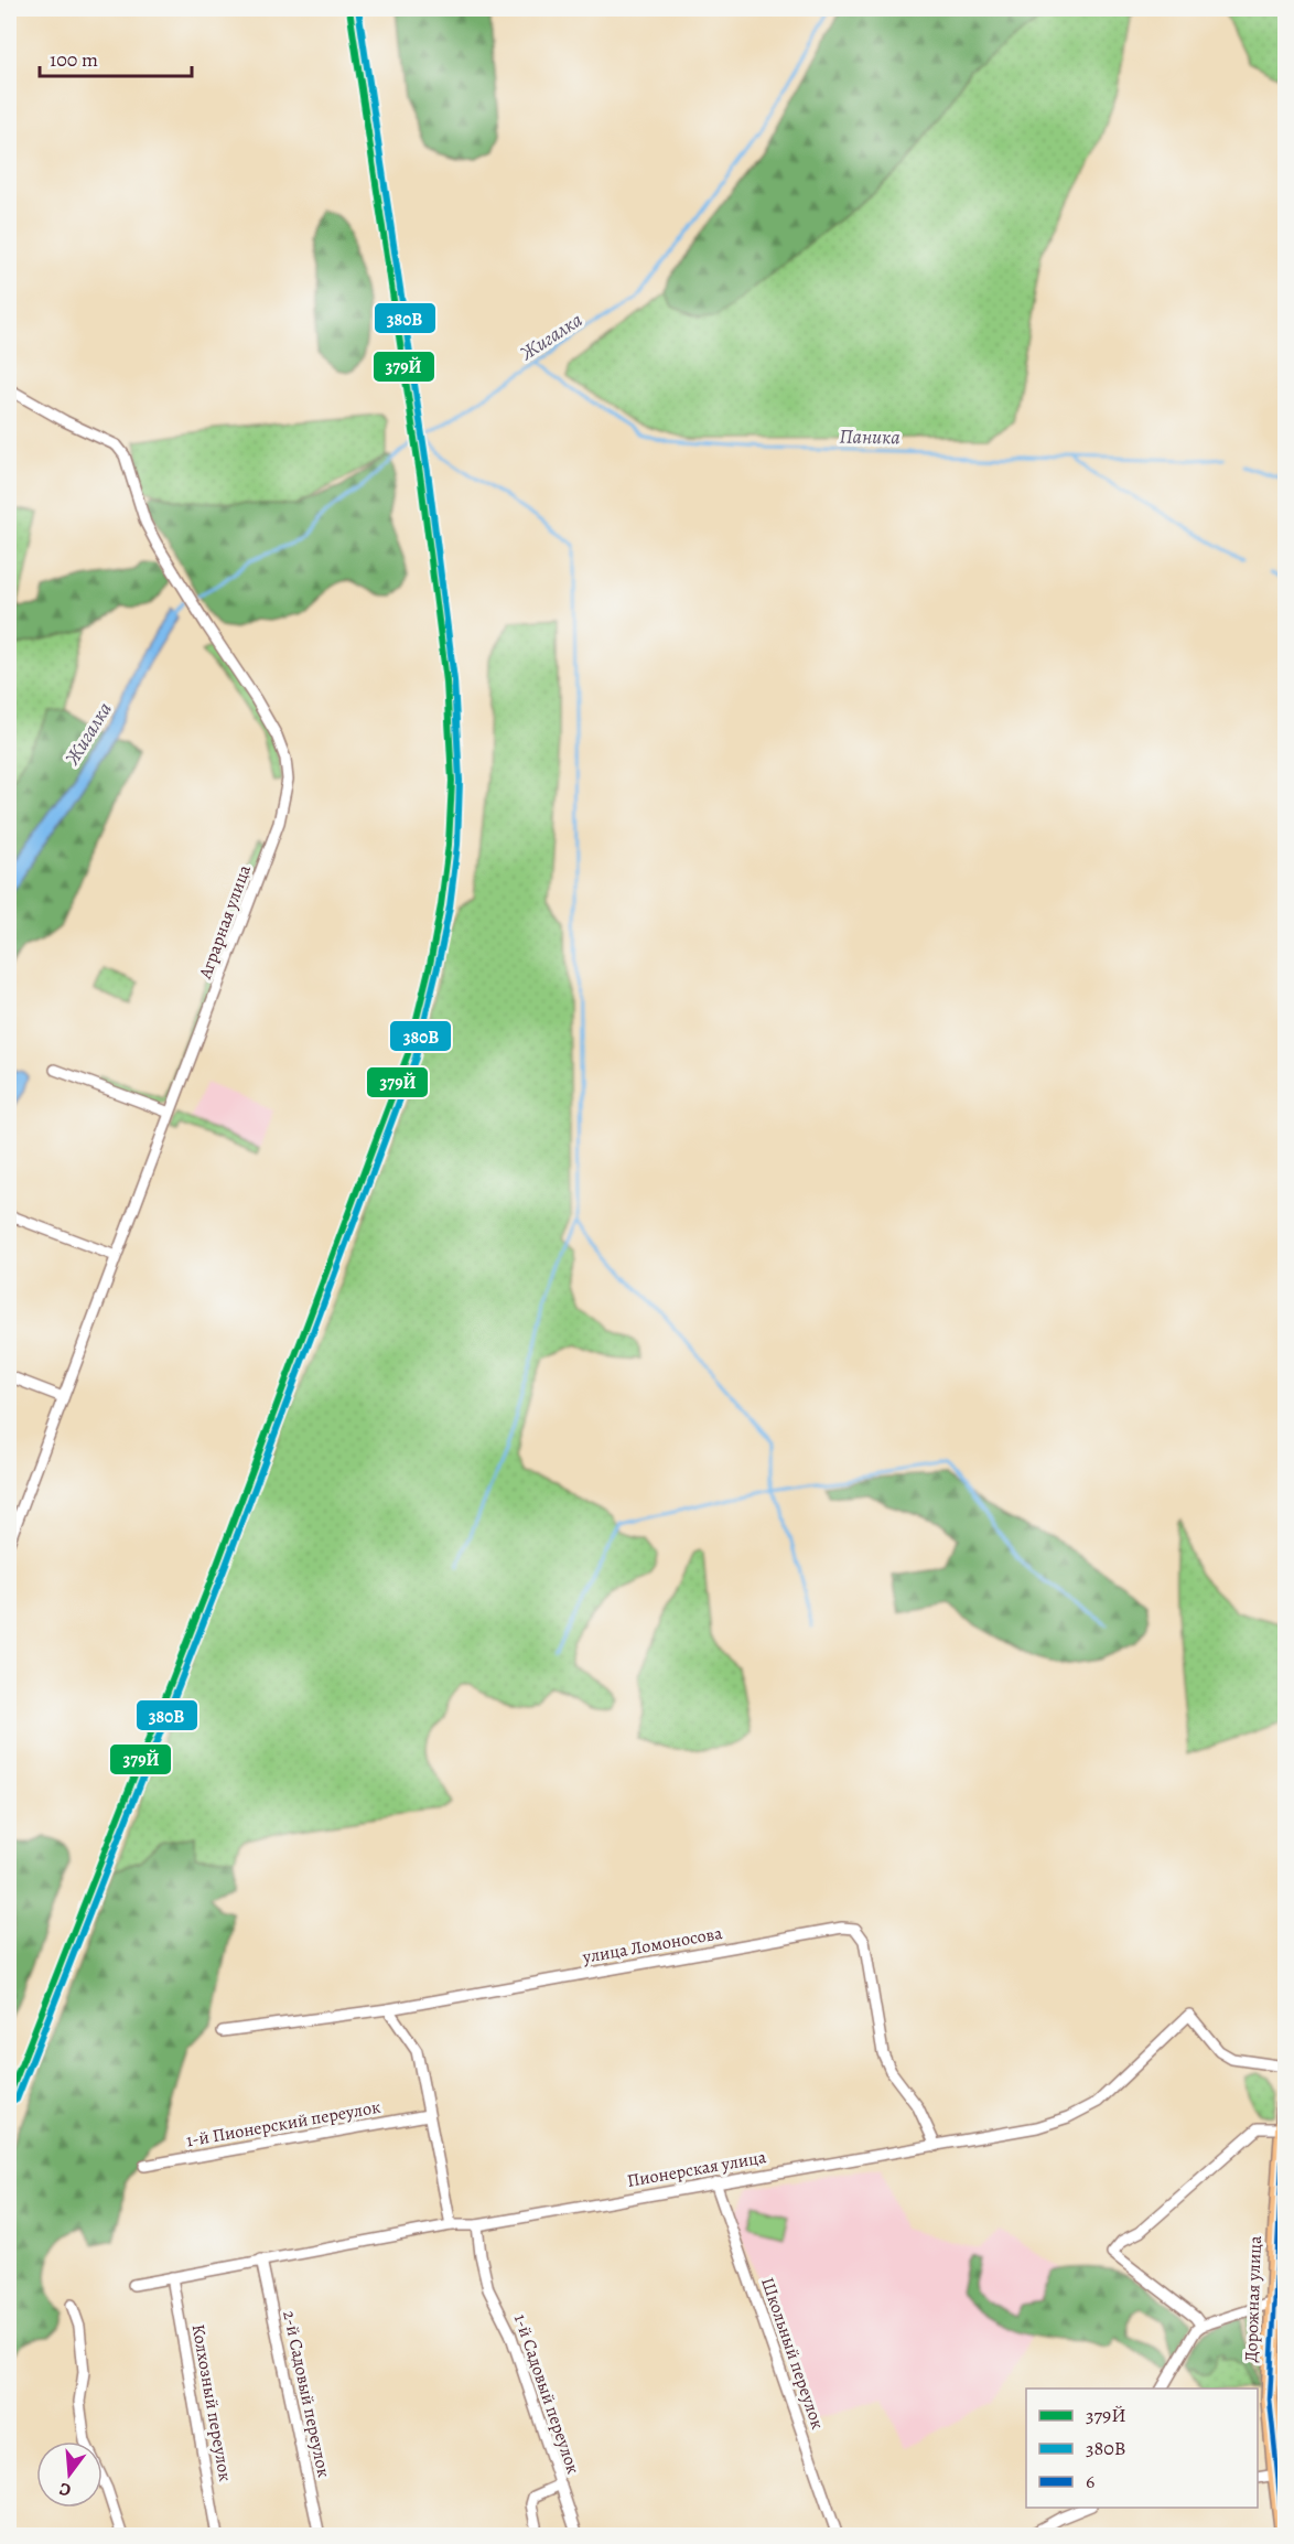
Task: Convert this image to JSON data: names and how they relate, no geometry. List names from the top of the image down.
{
  "streets": {
    "main road": ["Дорожная улица"],
    "street": [
      "Аграрная улица",
      "улица Ломоносова",
      "1-й Пионерский переулок",
      "Пионерская улица",
      "Школьный переулок",
      "2-й Садовый переулок",
      "1-й Садовый переулок",
      "Колхозный переулок"
    ]
  },
  "crossings": [
    ["улица Ломоносова", "Пионерская улица"],
    ["Пионерская улица", "Школьный переулок"],
    ["Пионерская улица", "2-й Садовый переулок"],
    ["Пионерская улица", "1-й Садовый переулок"],
    ["Пионерская улица", "Колхозный переулок"]
  ],
  "water": ["Жигалка", "Паника"],
  "lines": ["transit line 379Й", "transit line 380В", "transit line 6"],
  "legend": ["379Й", "380В", "6"],
  "scale_bar": "100 m",
  "north": "bottom"
}
